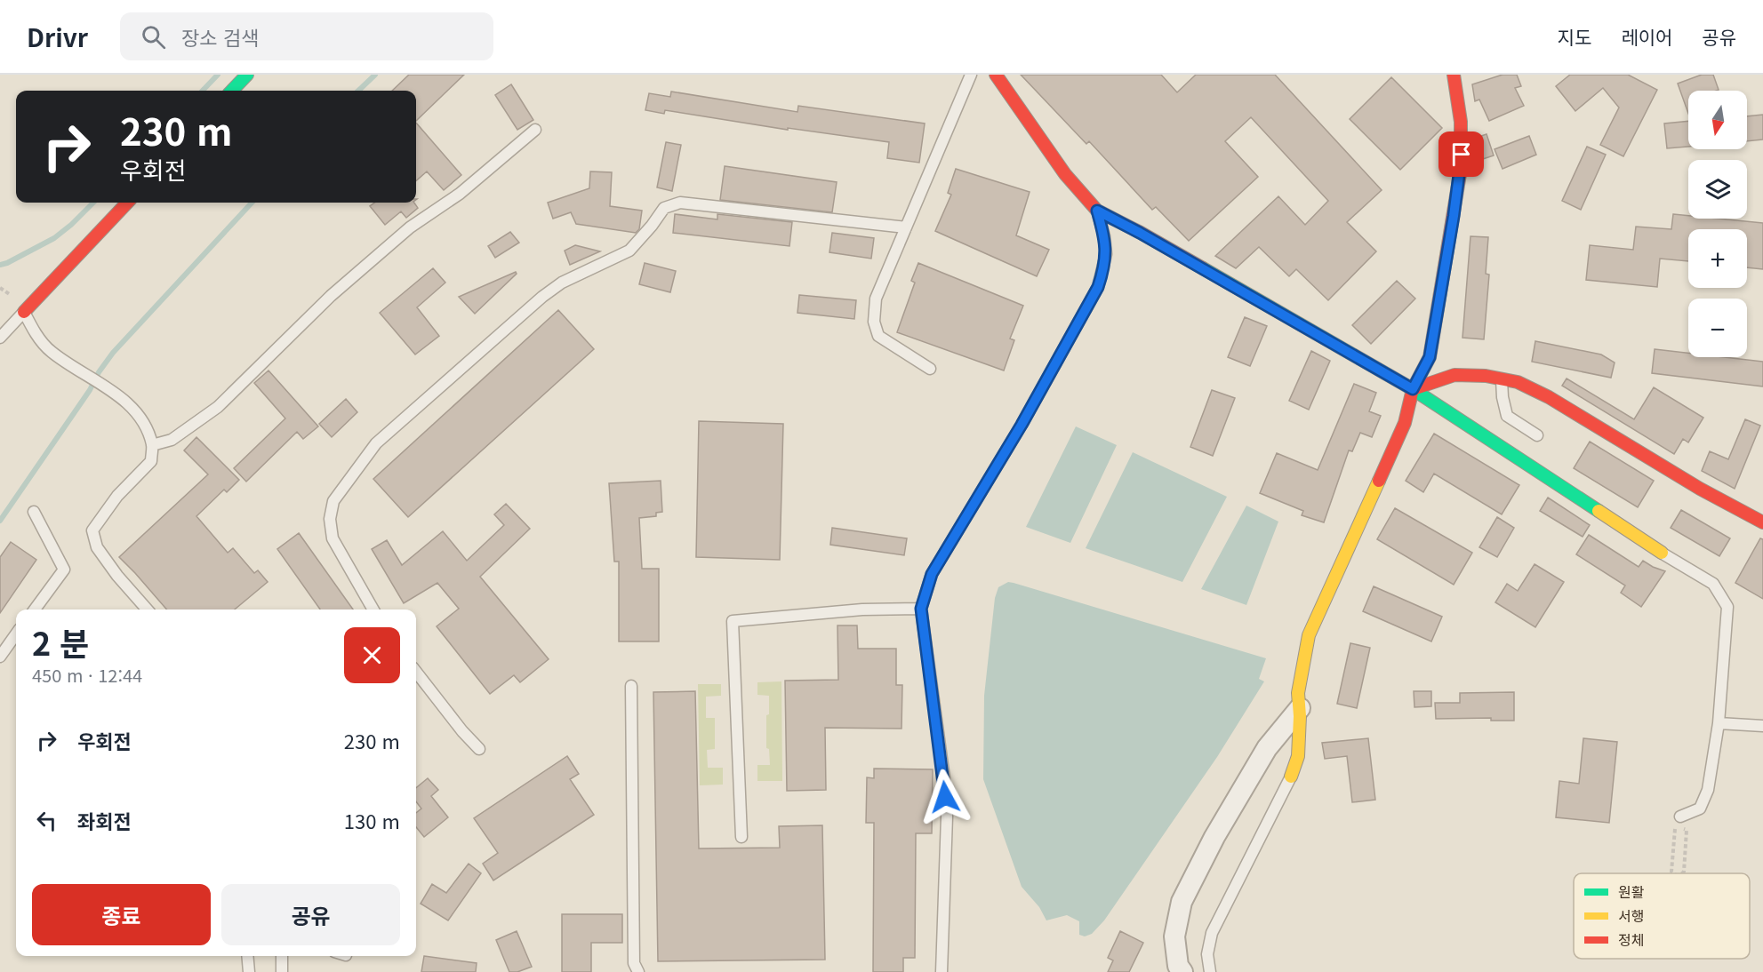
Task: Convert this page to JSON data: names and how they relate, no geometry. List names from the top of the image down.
{
  "legend": ["원활", "서행", "정체"],
  "north": "bottom",
  "page": {
    "header": "Drivr",
    "search": "장소 검색",
    "nav": ["지도", "레이어", "공유"],
    "map_buttons": ["+", "−"],
    "turn": ["230 m", "우회전"],
    "heading": ["2 분", "450 m · 12:44"],
    "list": [
      {
        "name": "우회전",
        "value": "230 m"
      },
      {
        "name": "좌회전",
        "value": "130 m"
      }
    ],
    "buttons": ["종료", "공유"]
  }
}
